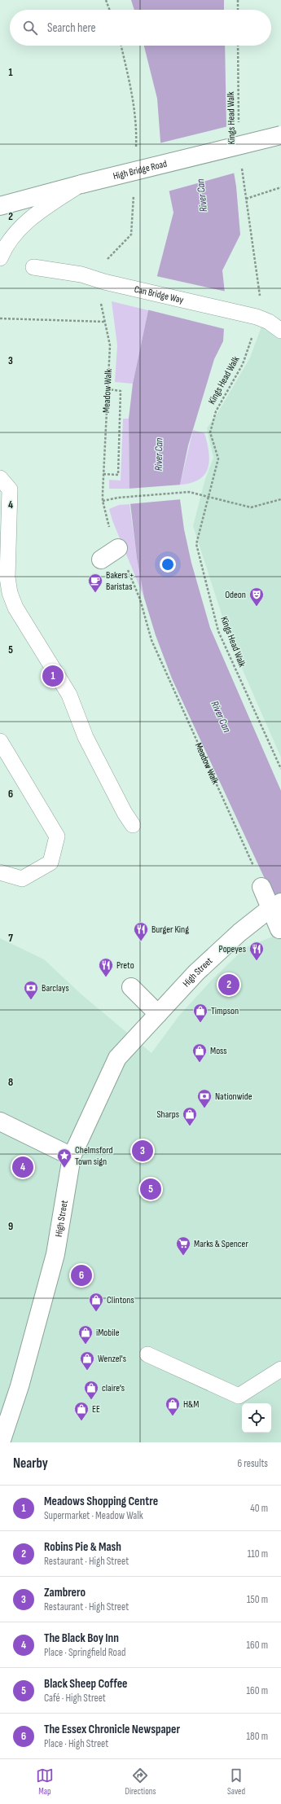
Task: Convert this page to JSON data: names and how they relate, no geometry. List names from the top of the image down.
{
  "streets": {
    "street": ["High Bridge Road", "High Street"],
    "lane": ["Can Bridge Way"],
    "path": ["Kings Head Walk", "Meadow Walk"]
  },
  "crossings": [
    ["Kings Head Walk", "Can Bridge Way"],
    ["Kings Head Walk", "Meadow Walk"],
    ["Can Bridge Way", "Meadow Walk"]
  ],
  "water": ["River Can"],
  "places": {
    "cafe": ["Bakers + Baristas"],
    "theatre": ["Odeon"],
    "restaurant": ["Burger King", "Popeyes", "Preto"],
    "bank": ["Barclays", "Nationwide"],
    "shop": [
      "Timpson",
      "Moss",
      "Sharps",
      "Clintons",
      "iMobile",
      "Wenzel's",
      "claire's",
      "H&M",
      "EE"
    ],
    "place": ["Chelmsford Town sign"],
    "supermarket": ["Marks & Spencer"]
  },
  "page": {
    "search": "Search here",
    "pins": [
      "1",
      "2",
      "3",
      "4",
      "5",
      "6"
    ],
    "heading": ["Nearby", "6 results"],
    "list": [
      {
        "mark": "1",
        "name": "Meadows Shopping Centre",
        "note": "Supermarket · Meadow Walk",
        "value": "40 m"
      },
      {
        "mark": "2",
        "name": "Robins Pie & Mash",
        "note": "Restaurant · High Street",
        "value": "110 m"
      },
      {
        "mark": "3",
        "name": "Zambrero",
        "note": "Restaurant · High Street",
        "value": "150 m"
      },
      {
        "mark": "4",
        "name": "The Black Boy Inn",
        "note": "Place · Springfield Road",
        "value": "160 m"
      },
      {
        "mark": "5",
        "name": "Black Sheep Coffee",
        "note": "Café · High Street",
        "value": "160 m"
      },
      {
        "mark": "6",
        "name": "The Essex Chronicle Newspaper",
        "note": "Place · High Street",
        "value": "180 m"
      }
    ],
    "nav": ["Map", "Directions", "Saved"]
  },
  "grid": {
    "rows": [
      "1",
      "2",
      "3",
      "4",
      "5",
      "6",
      "7",
      "8",
      "9"
    ]
  }
}
